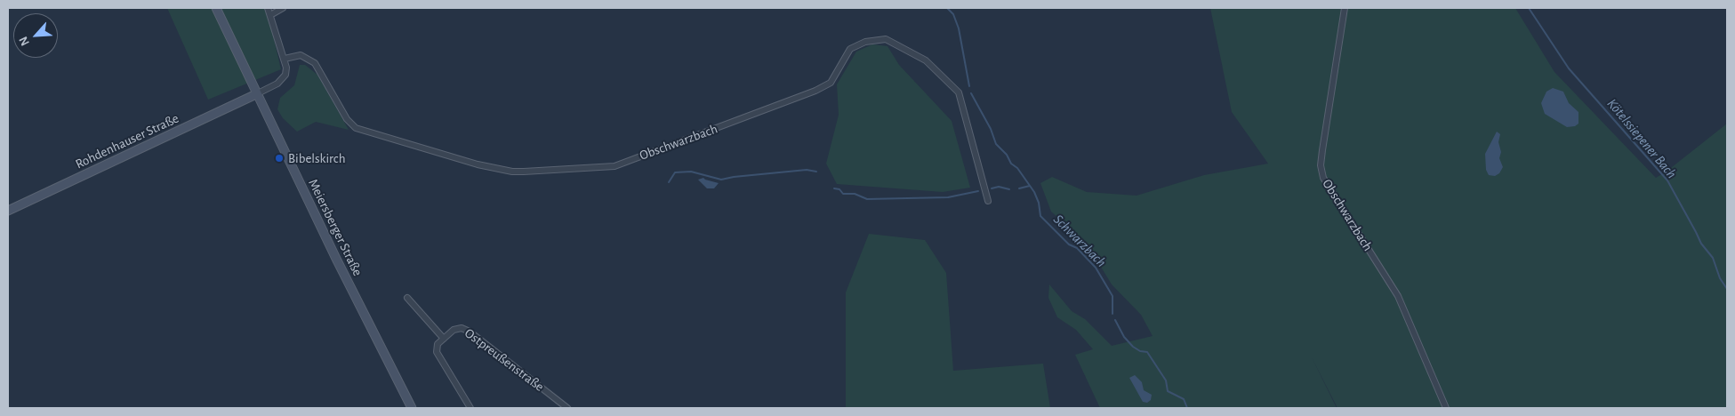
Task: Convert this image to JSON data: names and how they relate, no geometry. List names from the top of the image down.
{
  "streets": {
    "main road": ["Rohdenhauser Straße", "Meiersberger Straße"],
    "street": ["Obschwarzbach", "Ostpreußenstraße"]
  },
  "crossings": [
    ["Rohdenhauser Straße", "Meiersberger Straße"]
  ],
  "water": ["Kötelssiepener Bach", "Schwarzbach"],
  "places": ["Bibelskirch"],
  "north": "bottom left"
}
